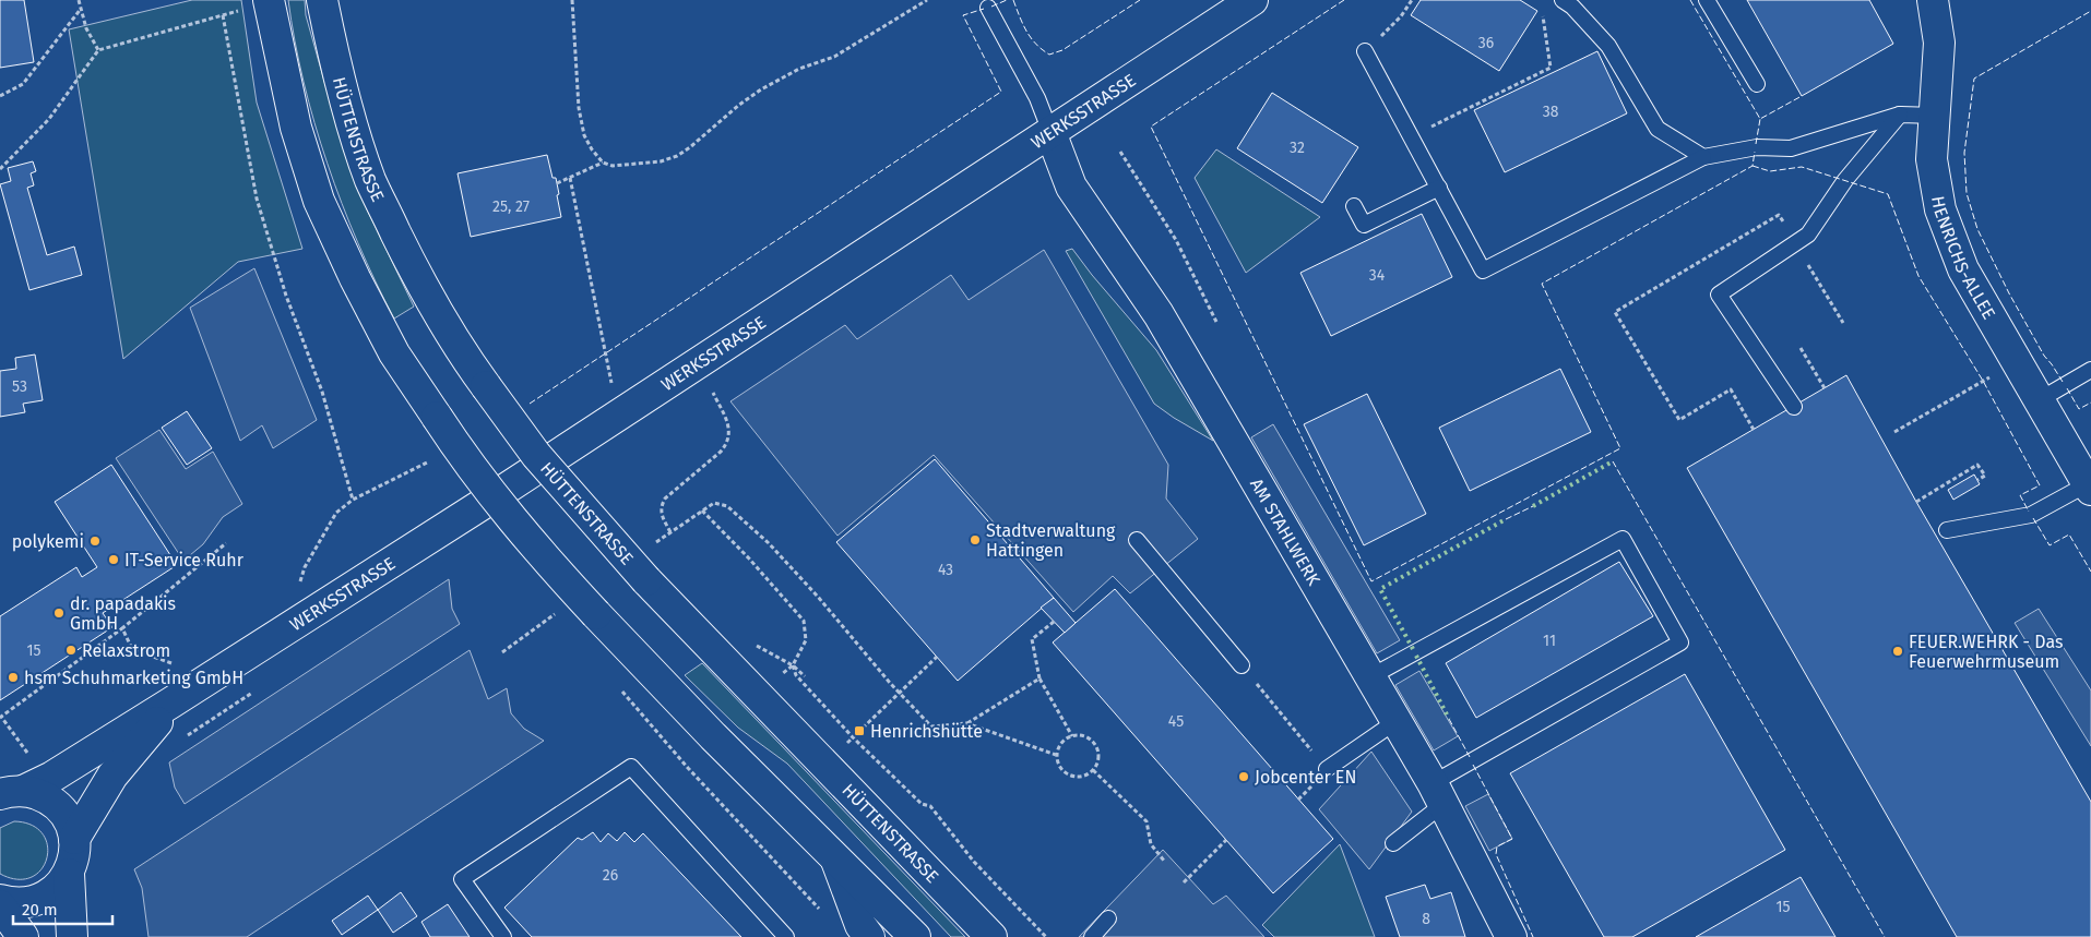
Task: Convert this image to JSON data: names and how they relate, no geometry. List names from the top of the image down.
{
  "streets": {
    "street": [
      "WERKSSTRASSE",
      "HÜTTENSTRASSE",
      "HENRICHS-ALLEE",
      "AM STAHLWERK"
    ]
  },
  "crossings": [
    ["WERKSSTRASSE", "AM STAHLWERK"]
  ],
  "places": {
    "other": [
      "Stadtverwaltung Hattingen",
      "polykemi",
      "IT-Service Ruhr",
      "dr. papadakis GmbH",
      "Relaxstrom",
      "FEUER.WEHRK - Das Feuerwehrmuseum",
      "hsm Schuhmarketing GmbH",
      "Jobcenter EN"
    ],
    "transit": ["Henrichshütte"]
  },
  "house_numbers": [
    "36",
    "38",
    "32",
    "25, 27",
    "34",
    "53",
    "43",
    "11",
    "15",
    "45",
    "26",
    "15",
    "8"
  ],
  "scale_bar": "20 m"
}
